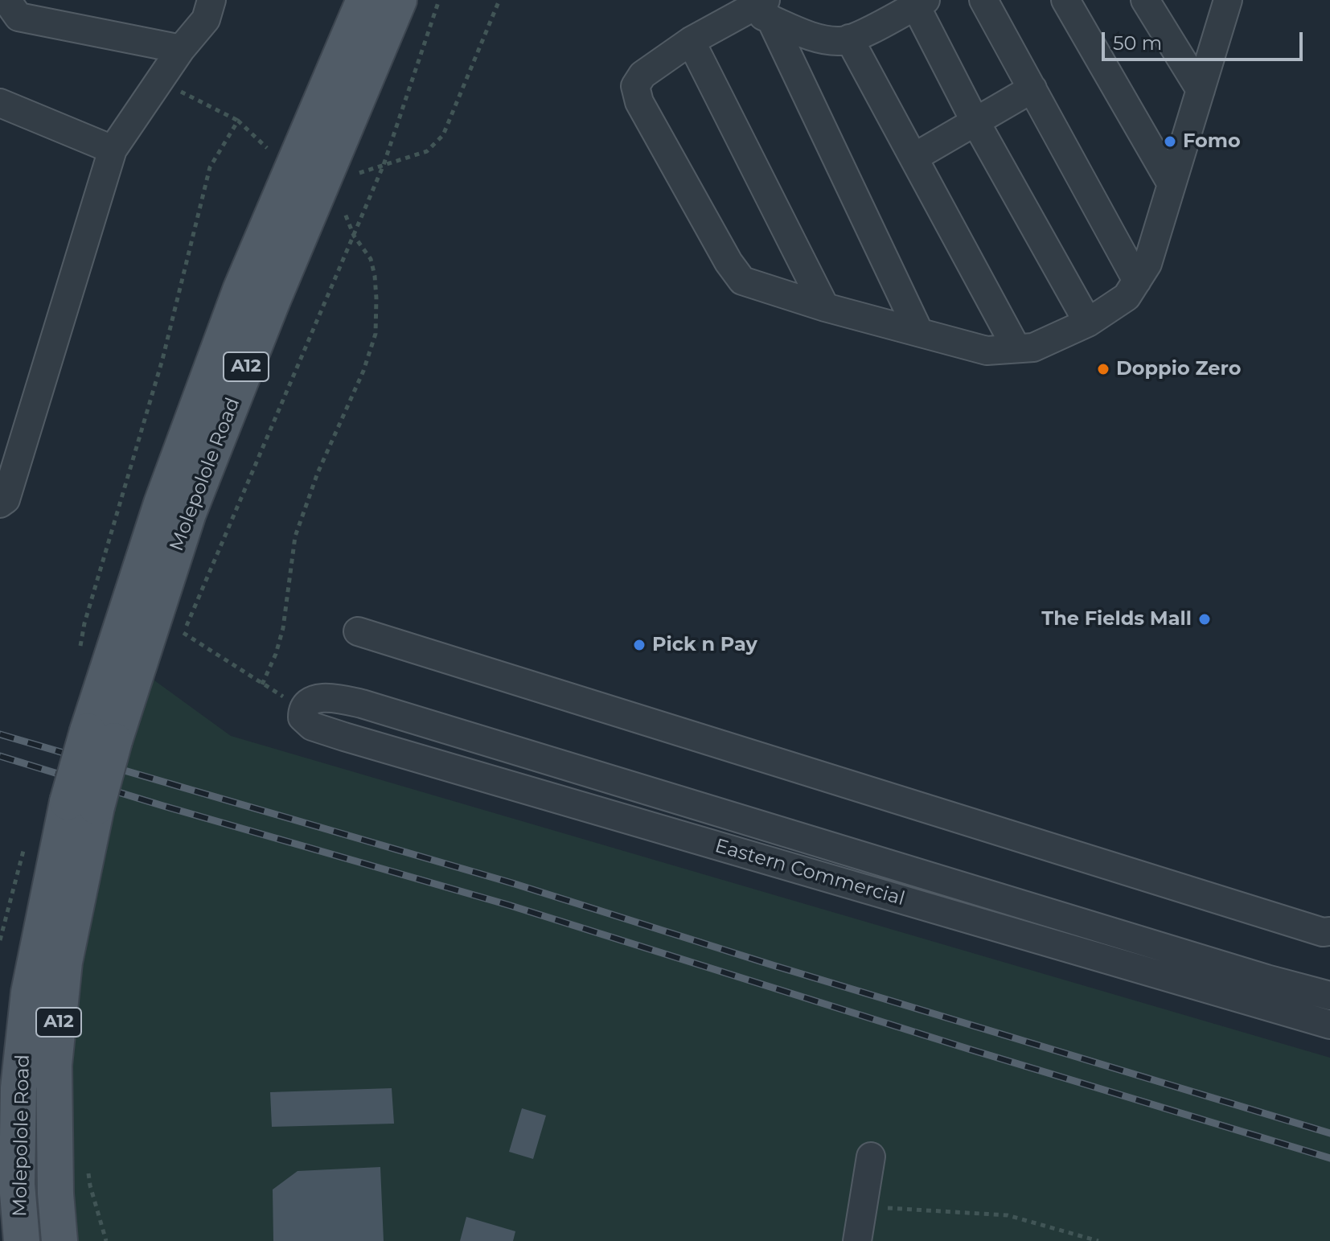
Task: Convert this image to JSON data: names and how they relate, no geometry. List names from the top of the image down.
{
  "streets": {
    "main road": ["A12", "Molepolole Road"],
    "lane": ["Eastern Commercial"]
  },
  "places": [
    "Fomo",
    "Doppio Zero",
    "The Fields Mall",
    "Pick n Pay"
  ],
  "scale_bar": "50 m"
}
